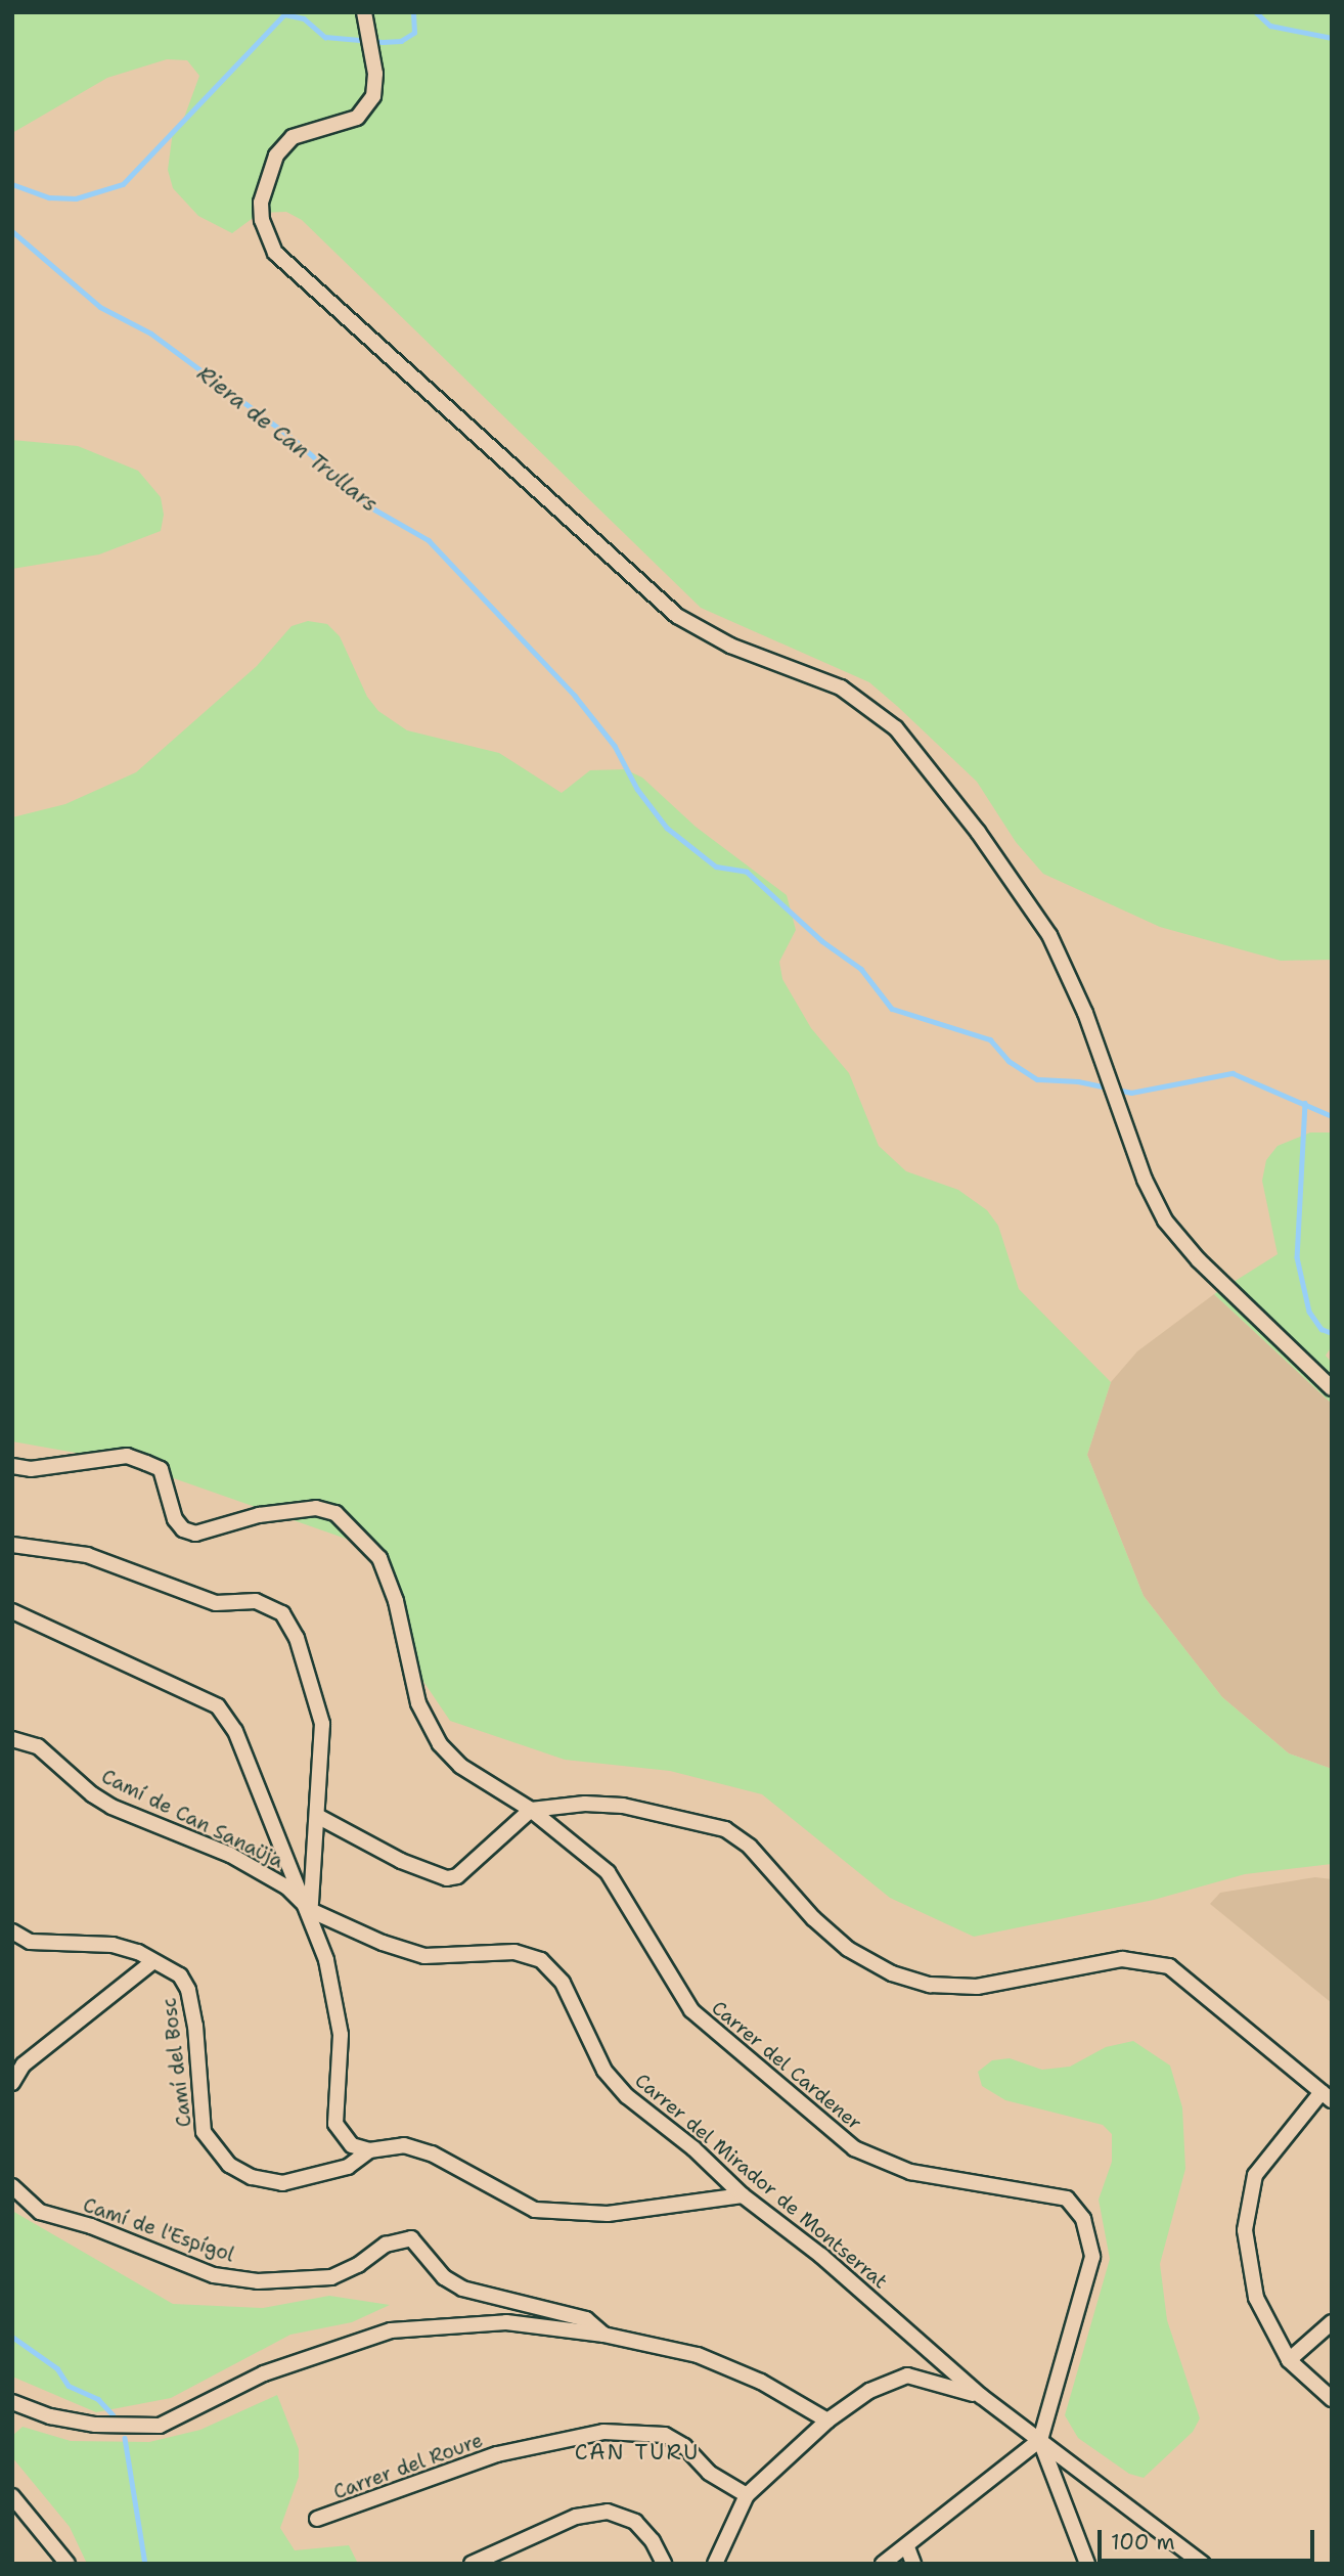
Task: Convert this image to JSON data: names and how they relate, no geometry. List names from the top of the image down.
{
  "streets": {
    "street": [
      "Camí de Can Sanaüja",
      "Camí del Bosc",
      "Carrer del Cardener",
      "Carrer del Mirador de Montserrat",
      "Camí de l'Espígol",
      "Carrer del Roure"
    ]
  },
  "crossings": [
    ["Camí de Can Sanaüja", "Camí del Bosc"],
    ["Camí de Can Sanaüja", "Carrer del Mirador de Montserrat"],
    ["Carrer del Cardener", "Carrer del Mirador de Montserrat"]
  ],
  "districts": ["CAN TURU"],
  "water": ["Riera de Can Trullars"],
  "scale_bar": "100 m"
}
